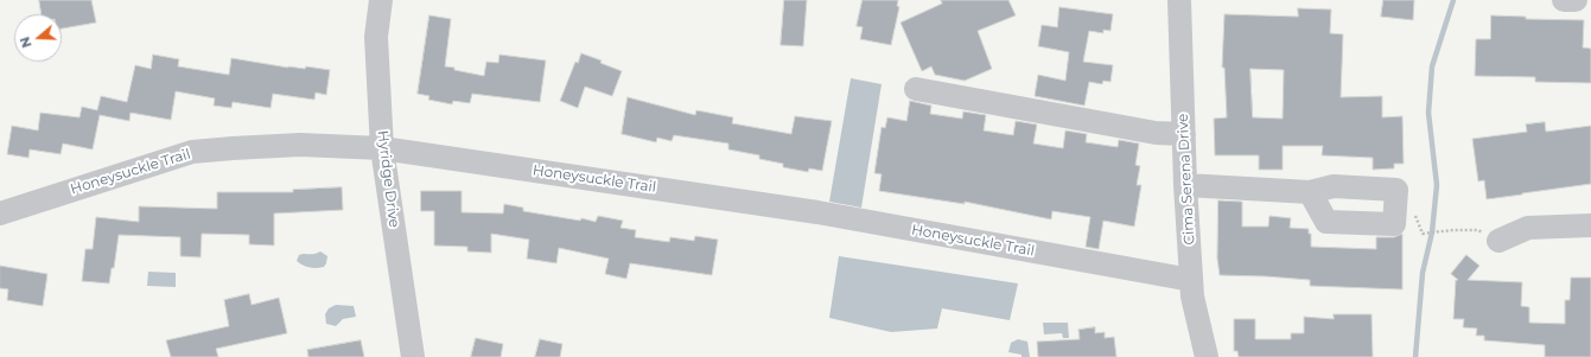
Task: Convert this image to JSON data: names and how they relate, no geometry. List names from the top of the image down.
{
  "streets": {
    "street": ["Honeysuckle Trail", "Hyridge Drive", "Cima Serena Drive"]
  },
  "crossings": [
    ["Honeysuckle Trail", "Hyridge Drive"],
    ["Honeysuckle Trail", "Cima Serena Drive"]
  ],
  "north": "left"
}
